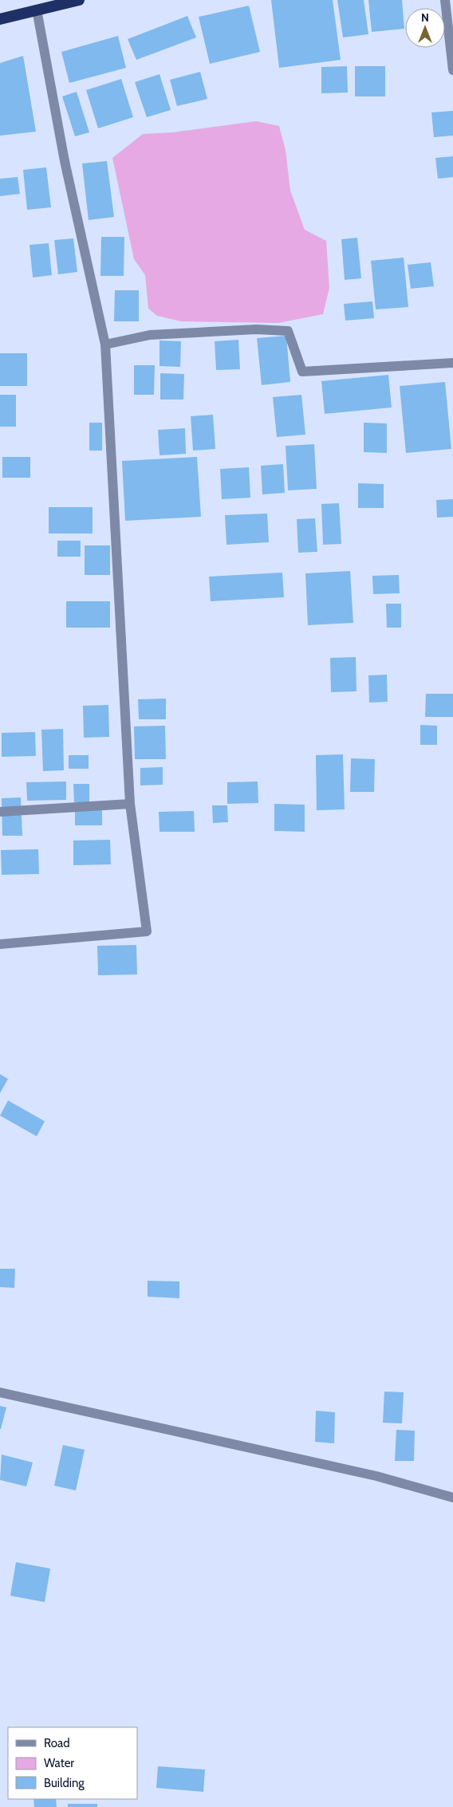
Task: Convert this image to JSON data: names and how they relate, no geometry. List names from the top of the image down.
{
  "legend": ["Road", "Water", "Building"],
  "north": "top"
}
